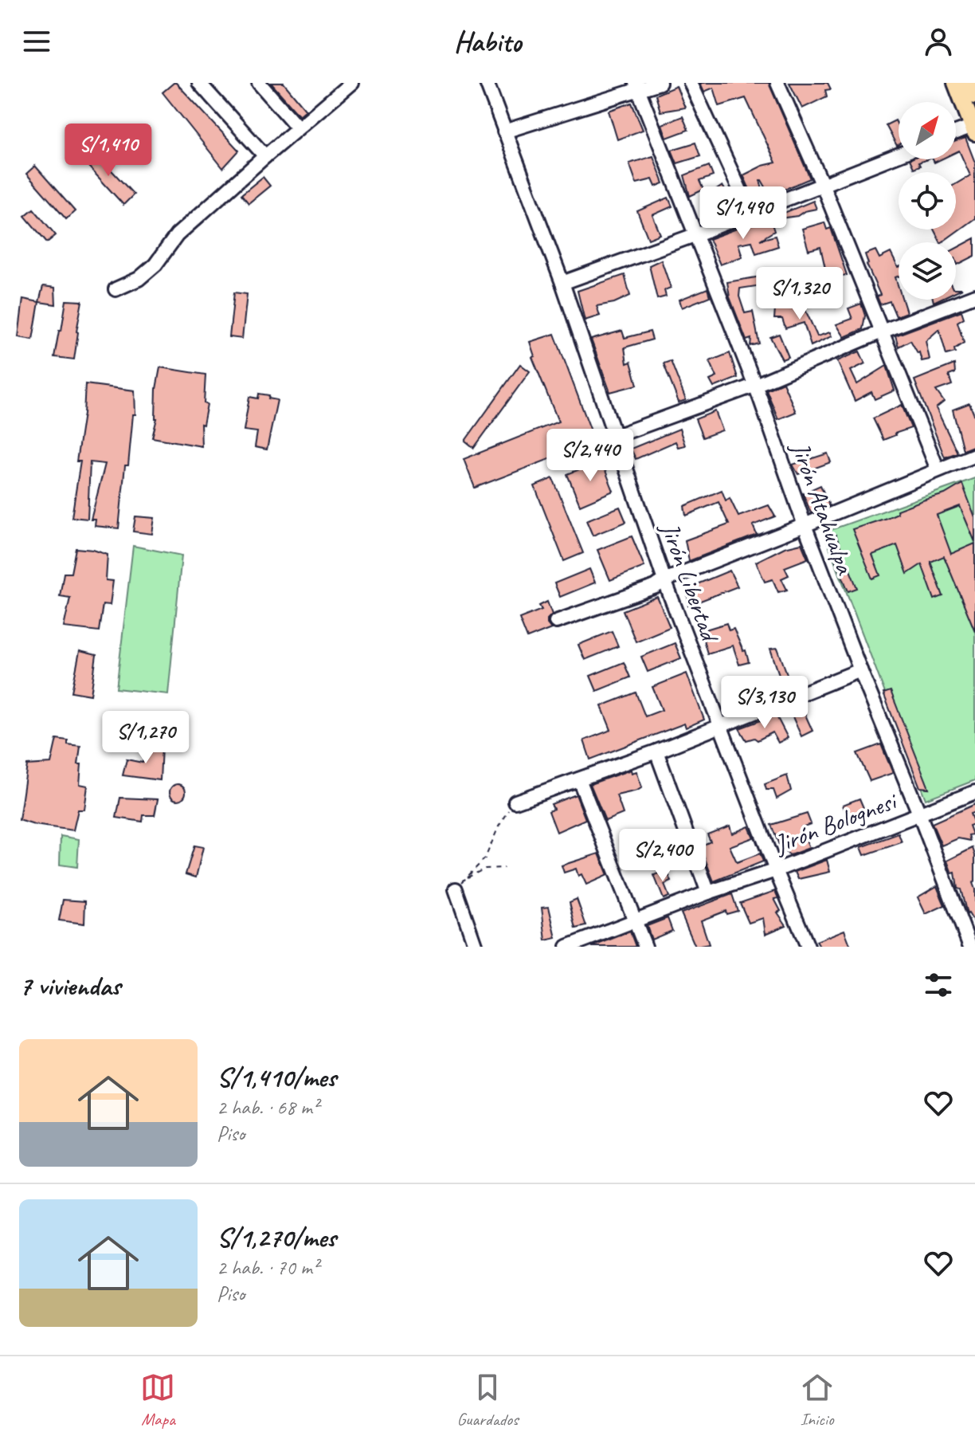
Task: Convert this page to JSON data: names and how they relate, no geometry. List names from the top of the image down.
{
  "streets": {
    "street": ["Jirón Atahualpa", "Jirón Libertad", "Jirón Bolognesi"]
  },
  "crossings": [
    ["Jirón Atahualpa", "Jirón Bolognesi"],
    ["Jirón Libertad", "Jirón Bolognesi"]
  ],
  "north": "top right",
  "page": {
    "header": "Habito",
    "price": [
      "S/1,410",
      "S/1,490",
      "S/1,320",
      "S/2,440",
      "S/3,130",
      "S/1,270",
      "S/2,400"
    ],
    "heading": "7 viviendas",
    "list": [
      {
        "name": "S/1,410/mes",
        "note": "2 hab. · 68 m² · Piso"
      },
      {
        "name": "S/1,270/mes",
        "note": "2 hab. · 70 m² · Piso"
      }
    ],
    "tabs": ["Mapa", "Guardados", "Inicio"]
  }
}
